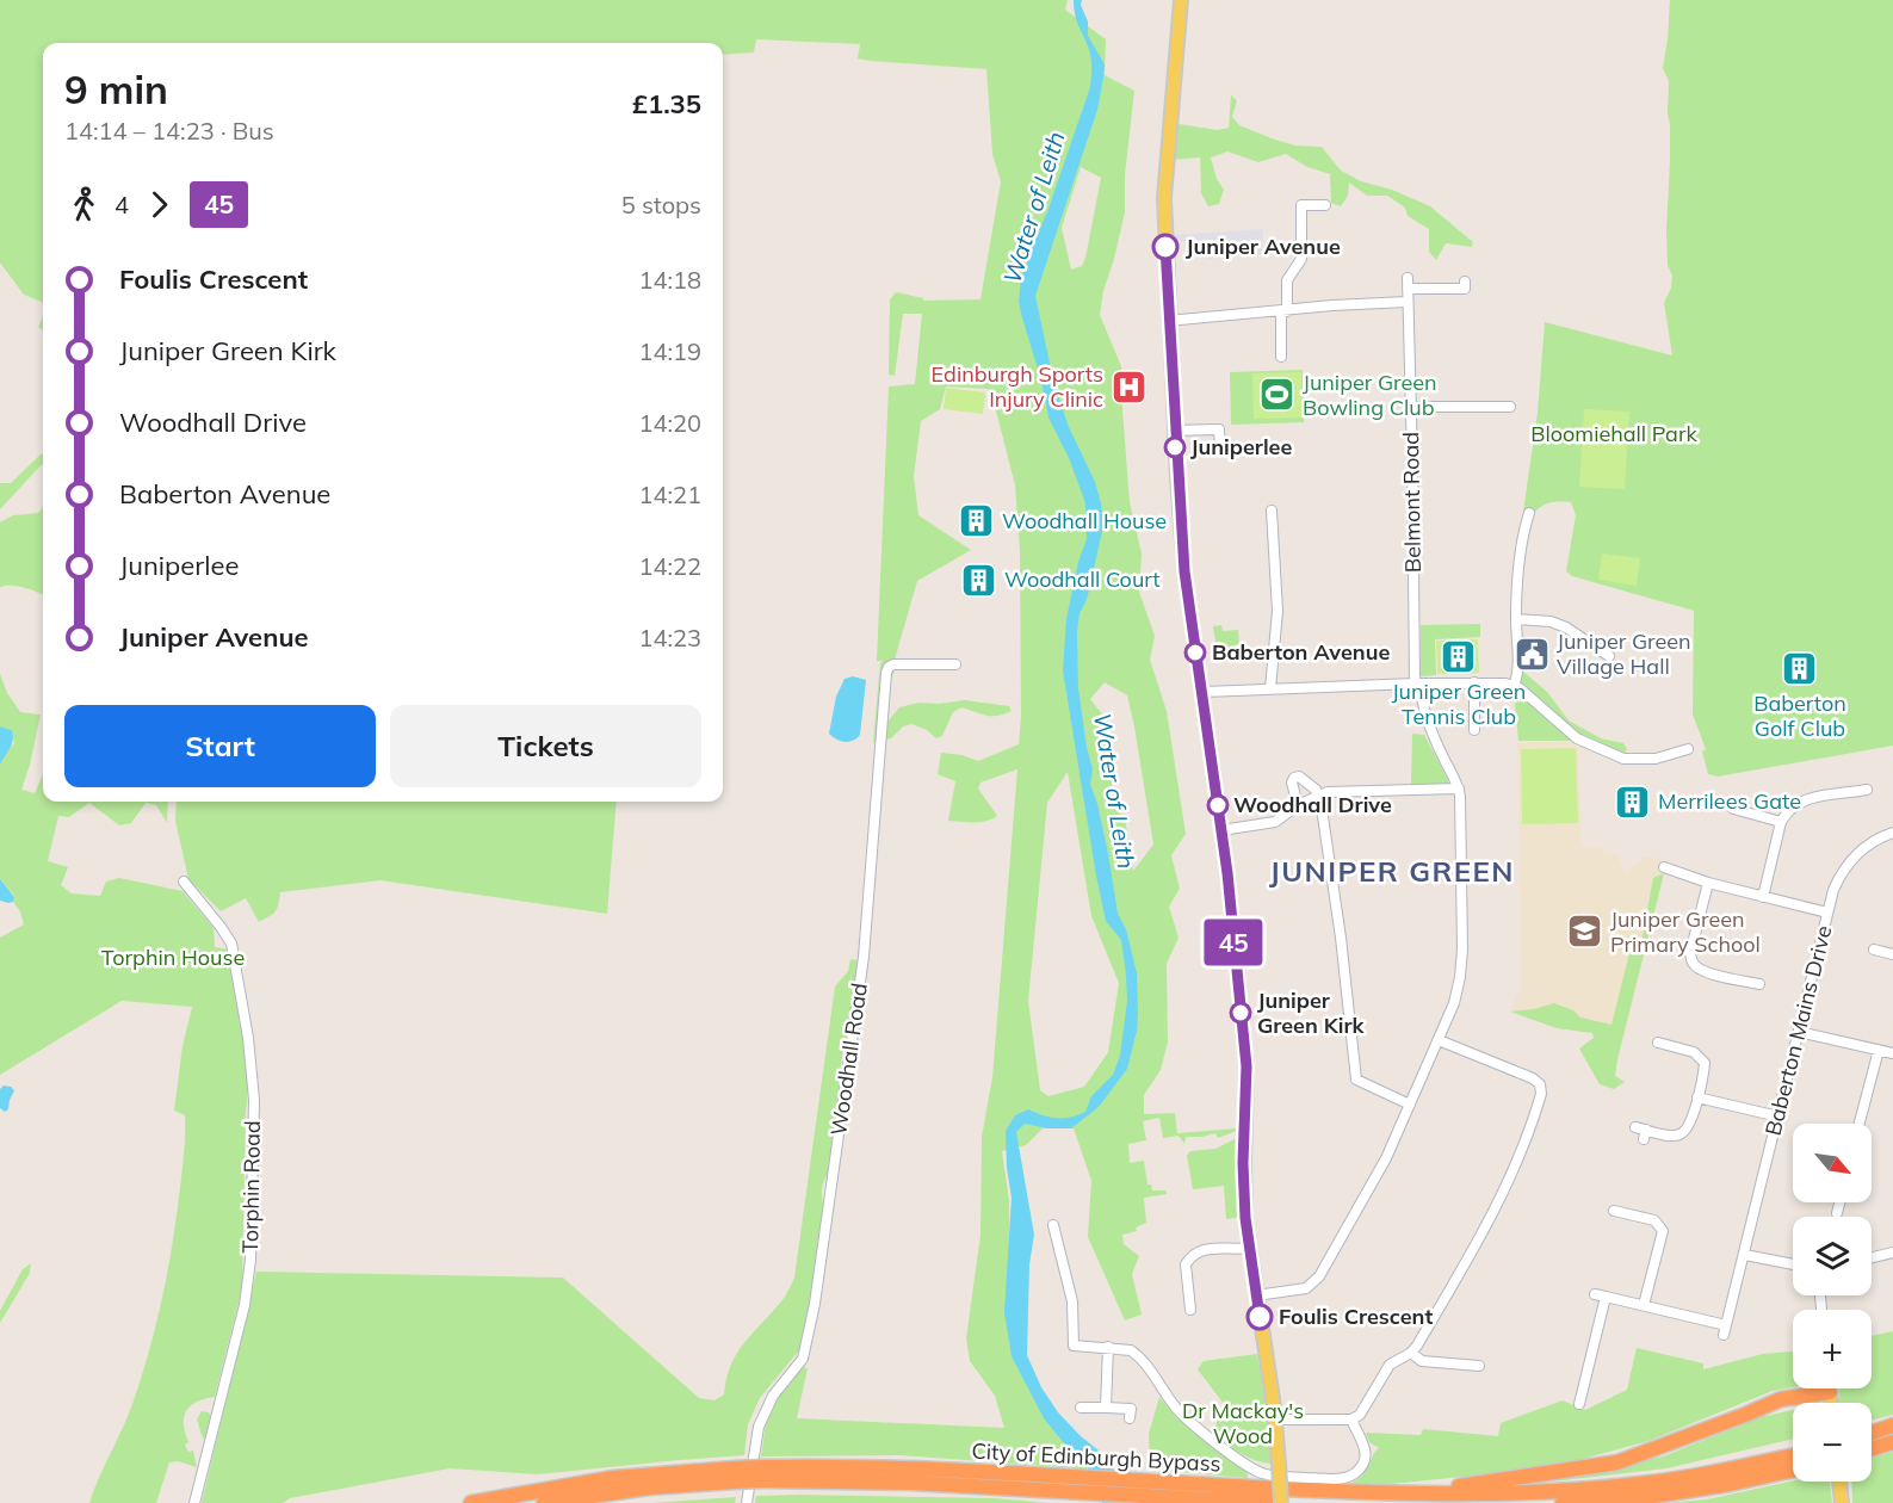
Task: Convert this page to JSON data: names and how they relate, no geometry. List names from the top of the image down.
{
  "streets": {
    "highway": ["City of Edinburgh Bypass"],
    "street": [
      "Belmont Road",
      "Baberton Mains Drive",
      "Woodhall Road",
      "Torphin Road"
    ]
  },
  "districts": ["JUNIPER GREEN"],
  "water": ["Water of Leith"],
  "parks": ["Bloomiehall Park", "Torphin House", "Dr Mackay's Wood"],
  "places": {
    "other": [
      "Juniper Avenue",
      "Juniperlee",
      "Baberton Avenue",
      "Woodhall Drive",
      "Juniper Green Kirk",
      "Foulis Crescent"
    ],
    "hospital": ["Edinburgh Sports Injury Clinic"],
    "sports": ["Juniper Green Bowling Club"],
    "building": [
      "Woodhall House",
      "Woodhall Court",
      "Juniper Green Tennis Club",
      "Baberton Golf Club",
      "Merrilees Gate"
    ],
    "public building": ["Juniper Green Village Hall"],
    "school or university": ["Juniper Green Primary School"]
  },
  "lines": ["bus line 45"],
  "north": "bottom right",
  "page": {
    "on_map": "45",
    "heading": ["9 min", "14:14 – 14:23 · Bus", "£1.35"],
    "legs": ["4", "45", "5 stops"],
    "list": [
      {
        "name": "Foulis Crescent",
        "value": "14:18"
      },
      {
        "name": "Juniper Green Kirk",
        "value": "14:19"
      },
      {
        "name": "Woodhall Drive",
        "value": "14:20"
      },
      {
        "name": "Baberton Avenue",
        "value": "14:21"
      },
      {
        "name": "Juniperlee",
        "value": "14:22"
      },
      {
        "name": "Juniper Avenue",
        "value": "14:23"
      }
    ],
    "buttons": ["Start", "Tickets"],
    "map_buttons": ["+", "−"]
  }
}
